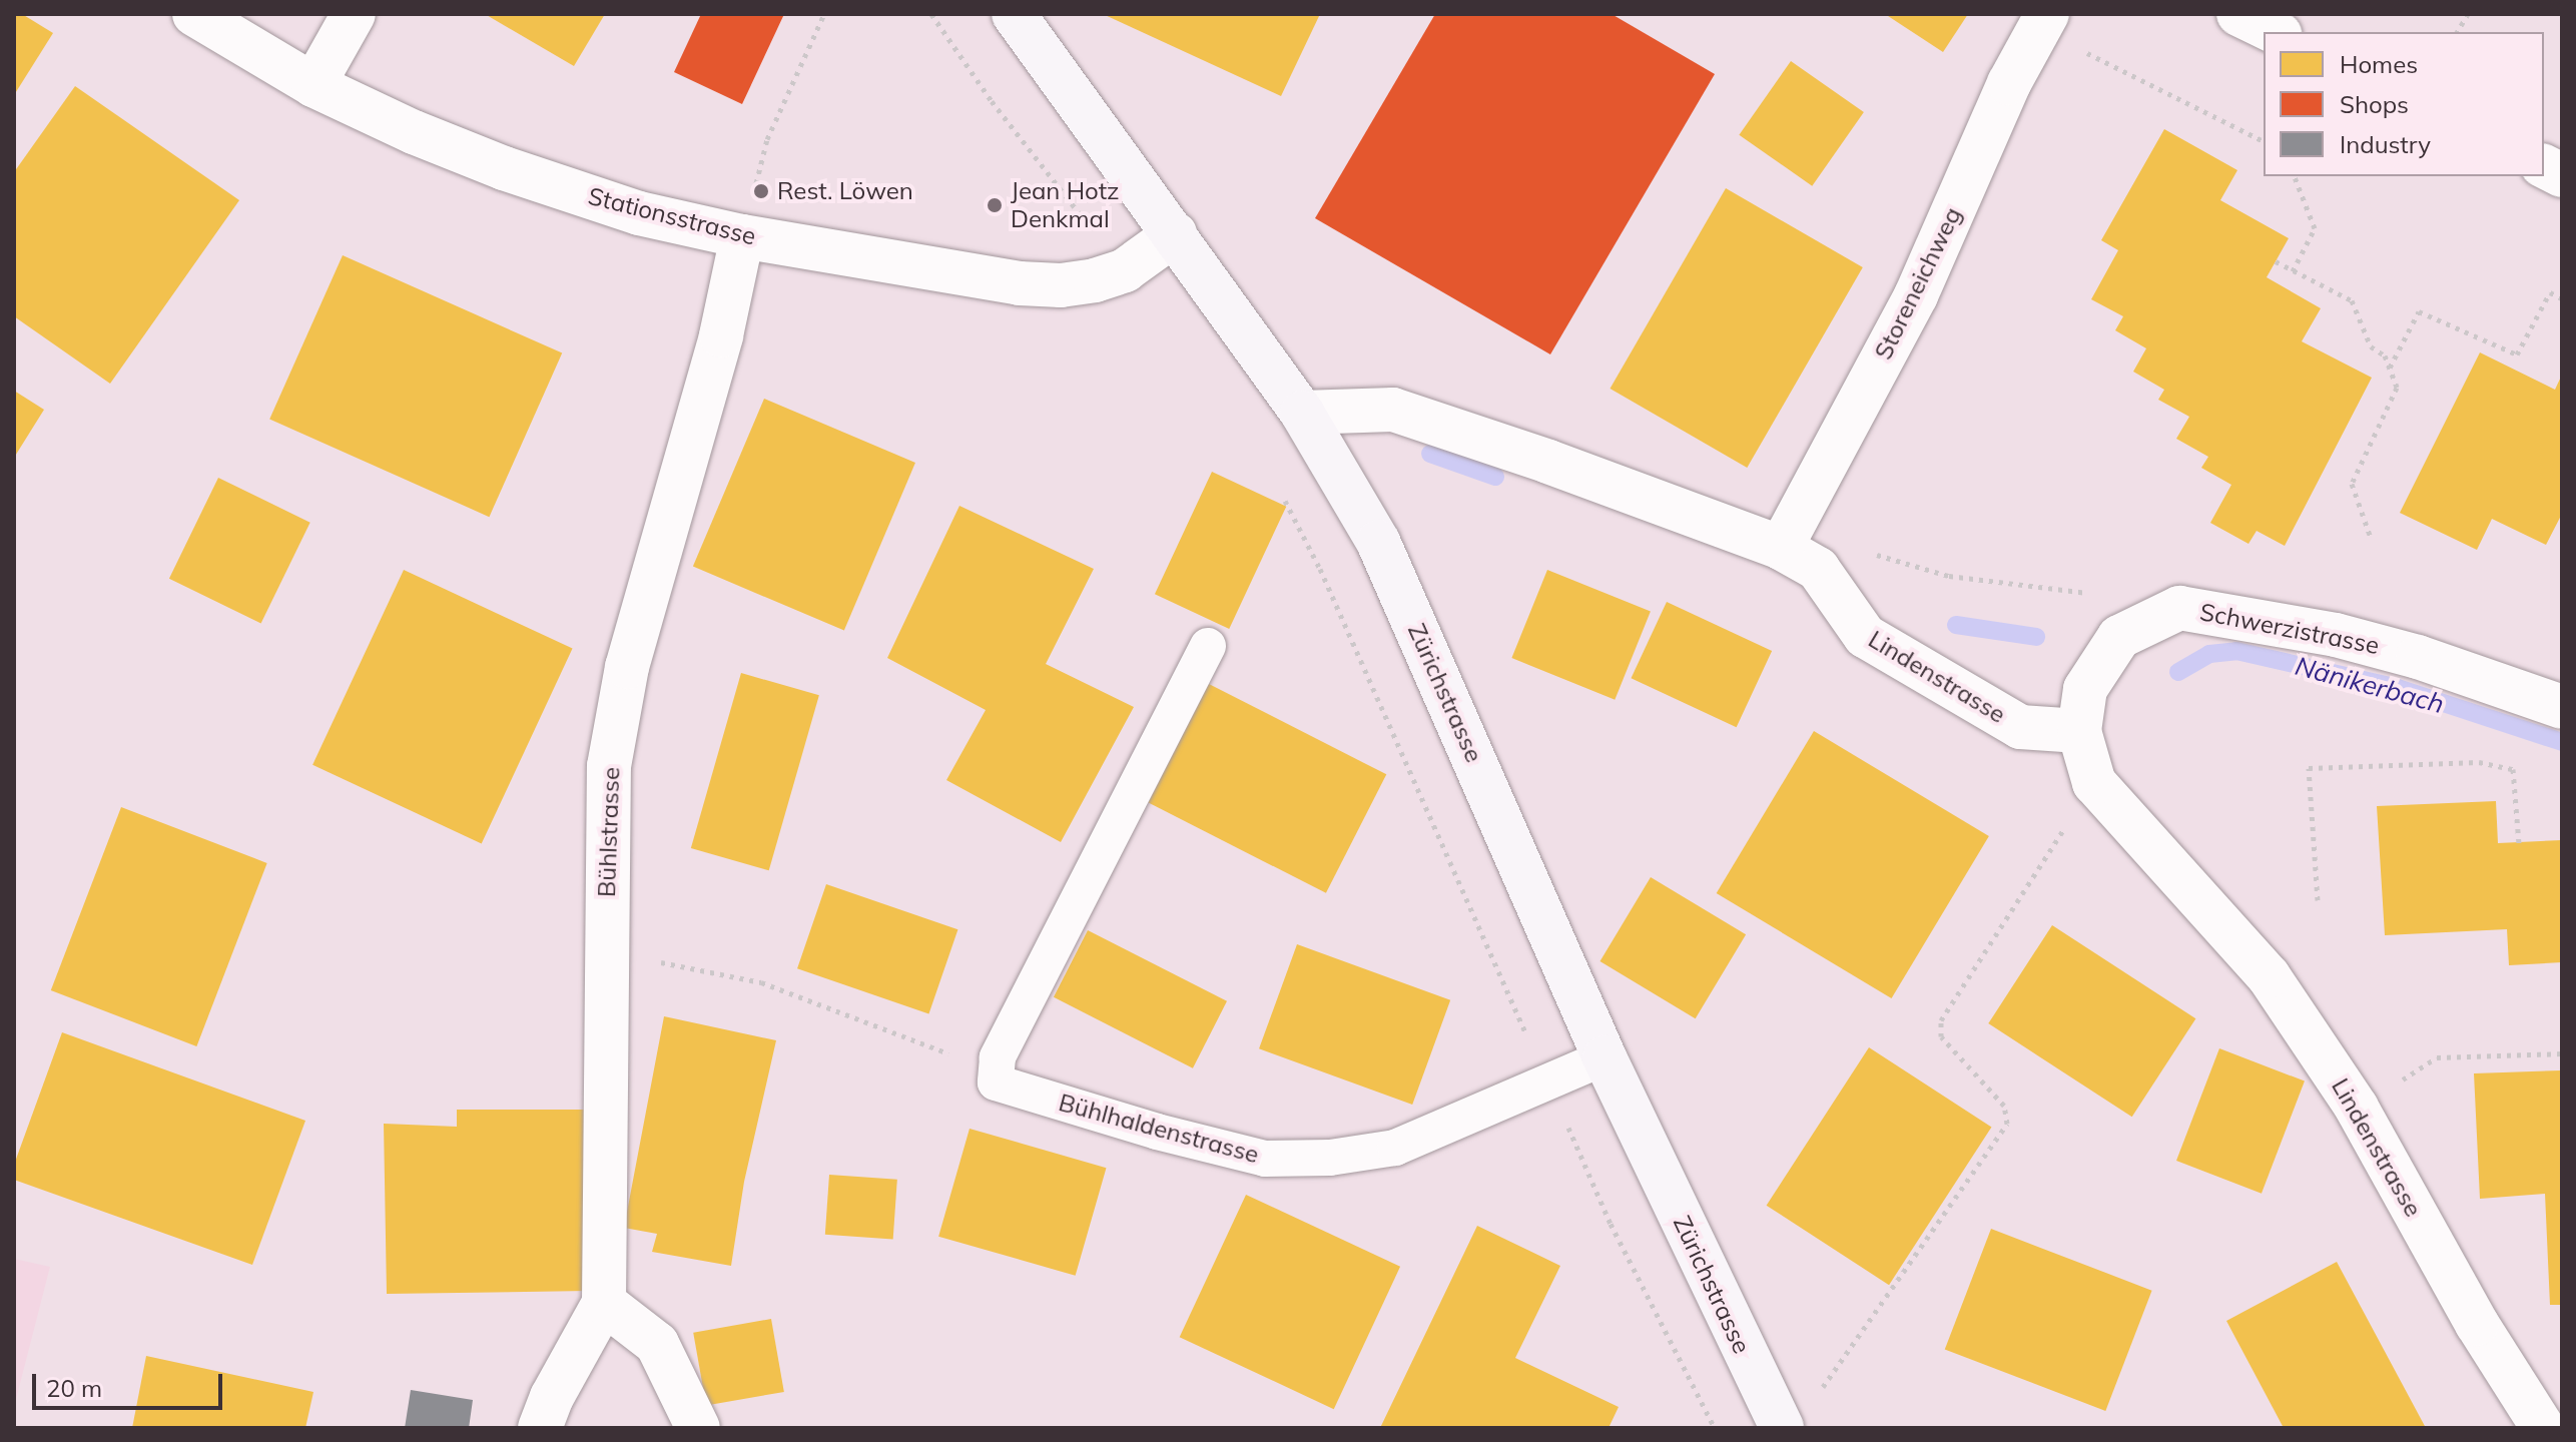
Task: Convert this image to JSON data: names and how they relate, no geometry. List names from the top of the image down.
{
  "streets": {
    "main road": ["Zürichstrasse"],
    "street": [
      "Stationsstrasse",
      "Storeneichweg",
      "Schwerzistrasse",
      "Lindenstrasse",
      "Bühlstrasse"
    ],
    "lane": ["Bühlhaldenstrasse"]
  },
  "crossings": [
    ["Stationsstrasse", "Zürichstrasse"],
    ["Stationsstrasse", "Bühlstrasse"],
    ["Storeneichweg", "Lindenstrasse"],
    ["Schwerzistrasse", "Lindenstrasse"],
    ["Lindenstrasse", "Zürichstrasse"],
    ["Zürichstrasse", "Bühlhaldenstrasse"]
  ],
  "water": ["Nänikerbach"],
  "places": ["Rest. Löwen", "Jean Hotz Denkmal"],
  "legend": ["Homes", "Shops", "Industry"],
  "scale_bar": "20 m"
}
